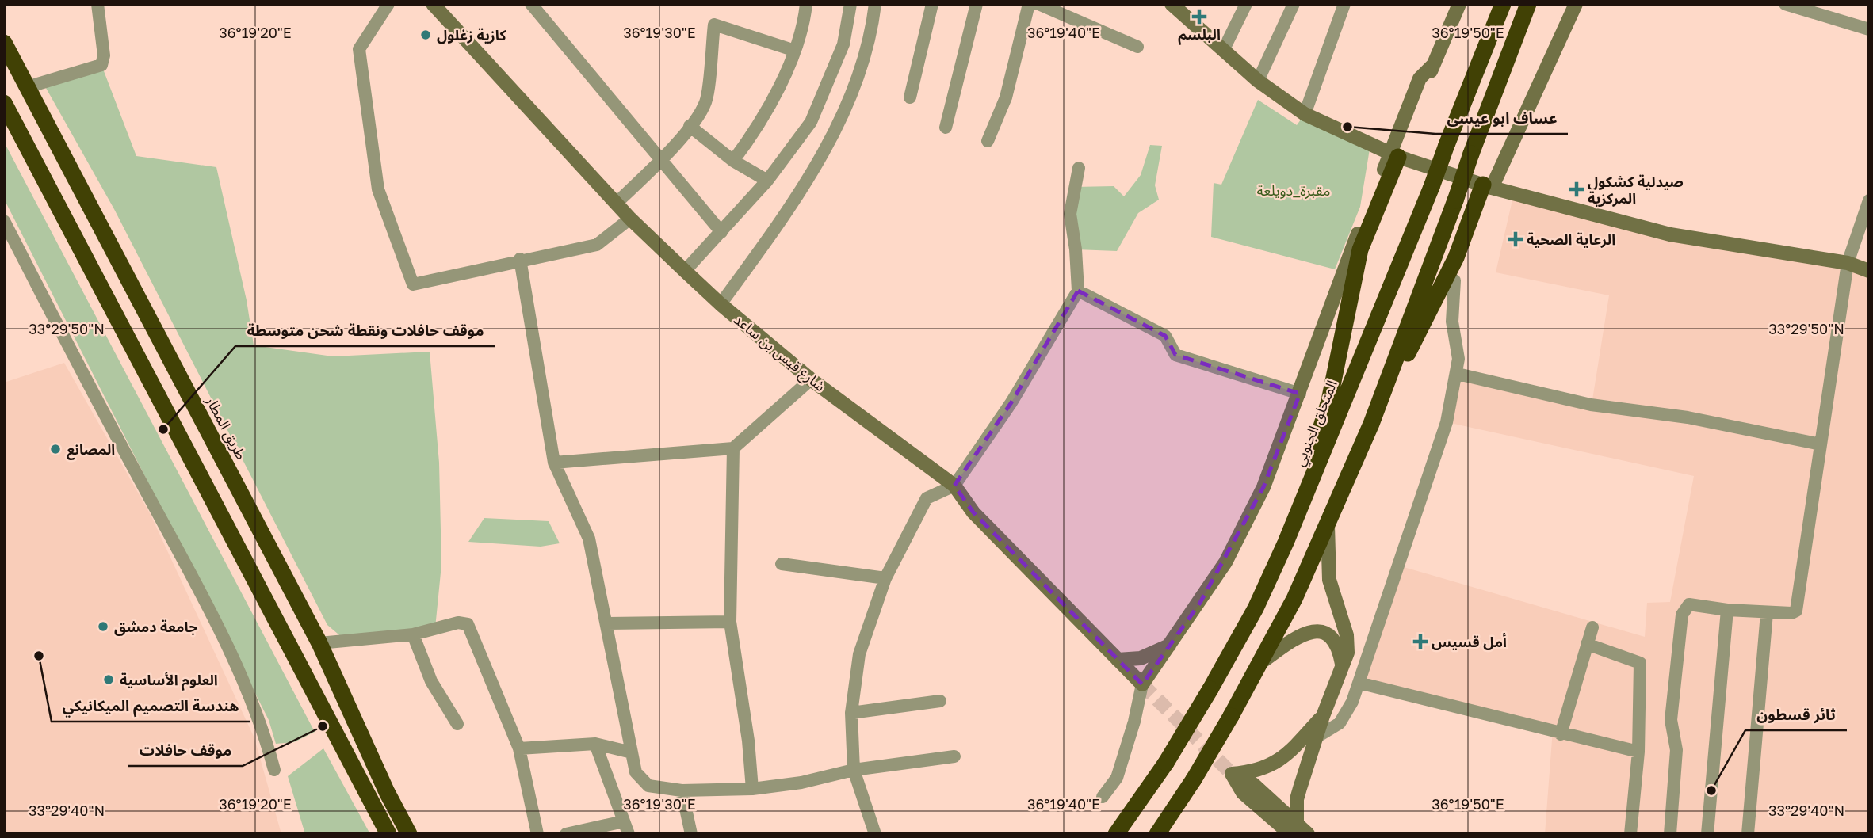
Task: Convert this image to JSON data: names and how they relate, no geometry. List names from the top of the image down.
{
  "streets": {
    "highway": ["المتحلق الجنوبي", "طريق المطار"],
    "main road": ["شارع قيس بن ساعد"]
  },
  "parks": ["مقبرة_دويلعة"],
  "places": {
    "health": [
      "البلسم",
      "صيدلية كشكول المركزية",
      "الرعاية الصحية",
      "أمل قسيس"
    ],
    "other": [
      "كازية زغلول",
      "عساف ابو عيسى",
      "موقف حافلات ونقطة شحن متوسطة",
      "المصانع",
      "جامعة دمشق",
      "هندسة التصميم الميكانيكي",
      "العلوم الأساسية",
      "موقف حافلات",
      "ثائر قسطون"
    ]
  },
  "coordinates": [
    "36°19'20\"E",
    "36°19'30\"E",
    "36°19'40\"E",
    "36°19'50\"E",
    "33°29'50\"N",
    "33°29'40\"N"
  ]
}
